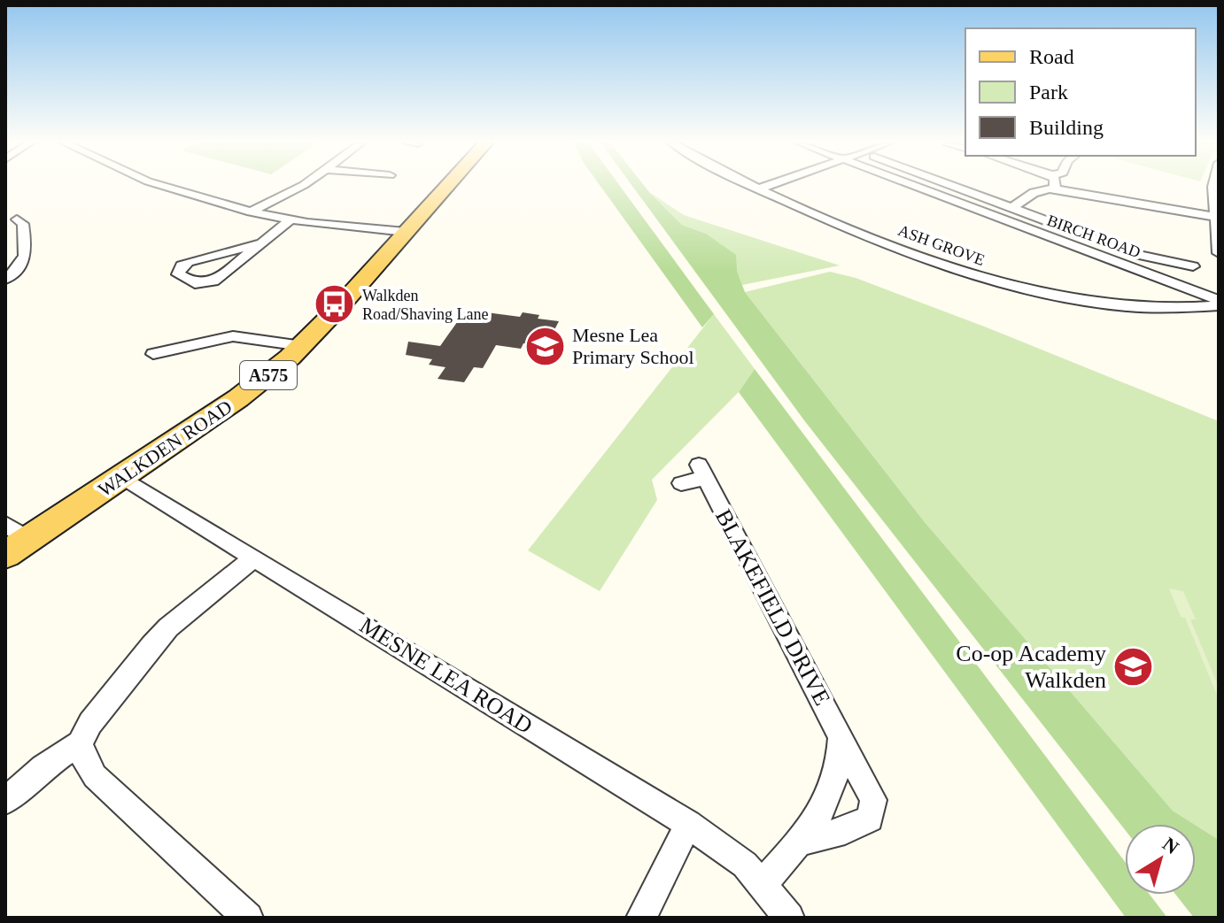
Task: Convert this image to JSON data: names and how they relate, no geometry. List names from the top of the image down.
{
  "streets": {
    "main road": ["A575", "WALKDEN ROAD"],
    "street": [
      "BIRCH ROAD",
      "ASH GROVE",
      "BLAKEFIELD DRIVE",
      "MESNE LEA ROAD"
    ]
  },
  "crossings": [
    ["BIRCH ROAD", "ASH GROVE"],
    ["WALKDEN ROAD", "MESNE LEA ROAD"]
  ],
  "places": {
    "bus stop": ["Walkden Road/Shaving Lane"],
    "school or university": ["Mesne Lea Primary School", "Co-op Academy Walkden"]
  },
  "legend": ["Road", "Park", "Building"],
  "north": "top right"
}
